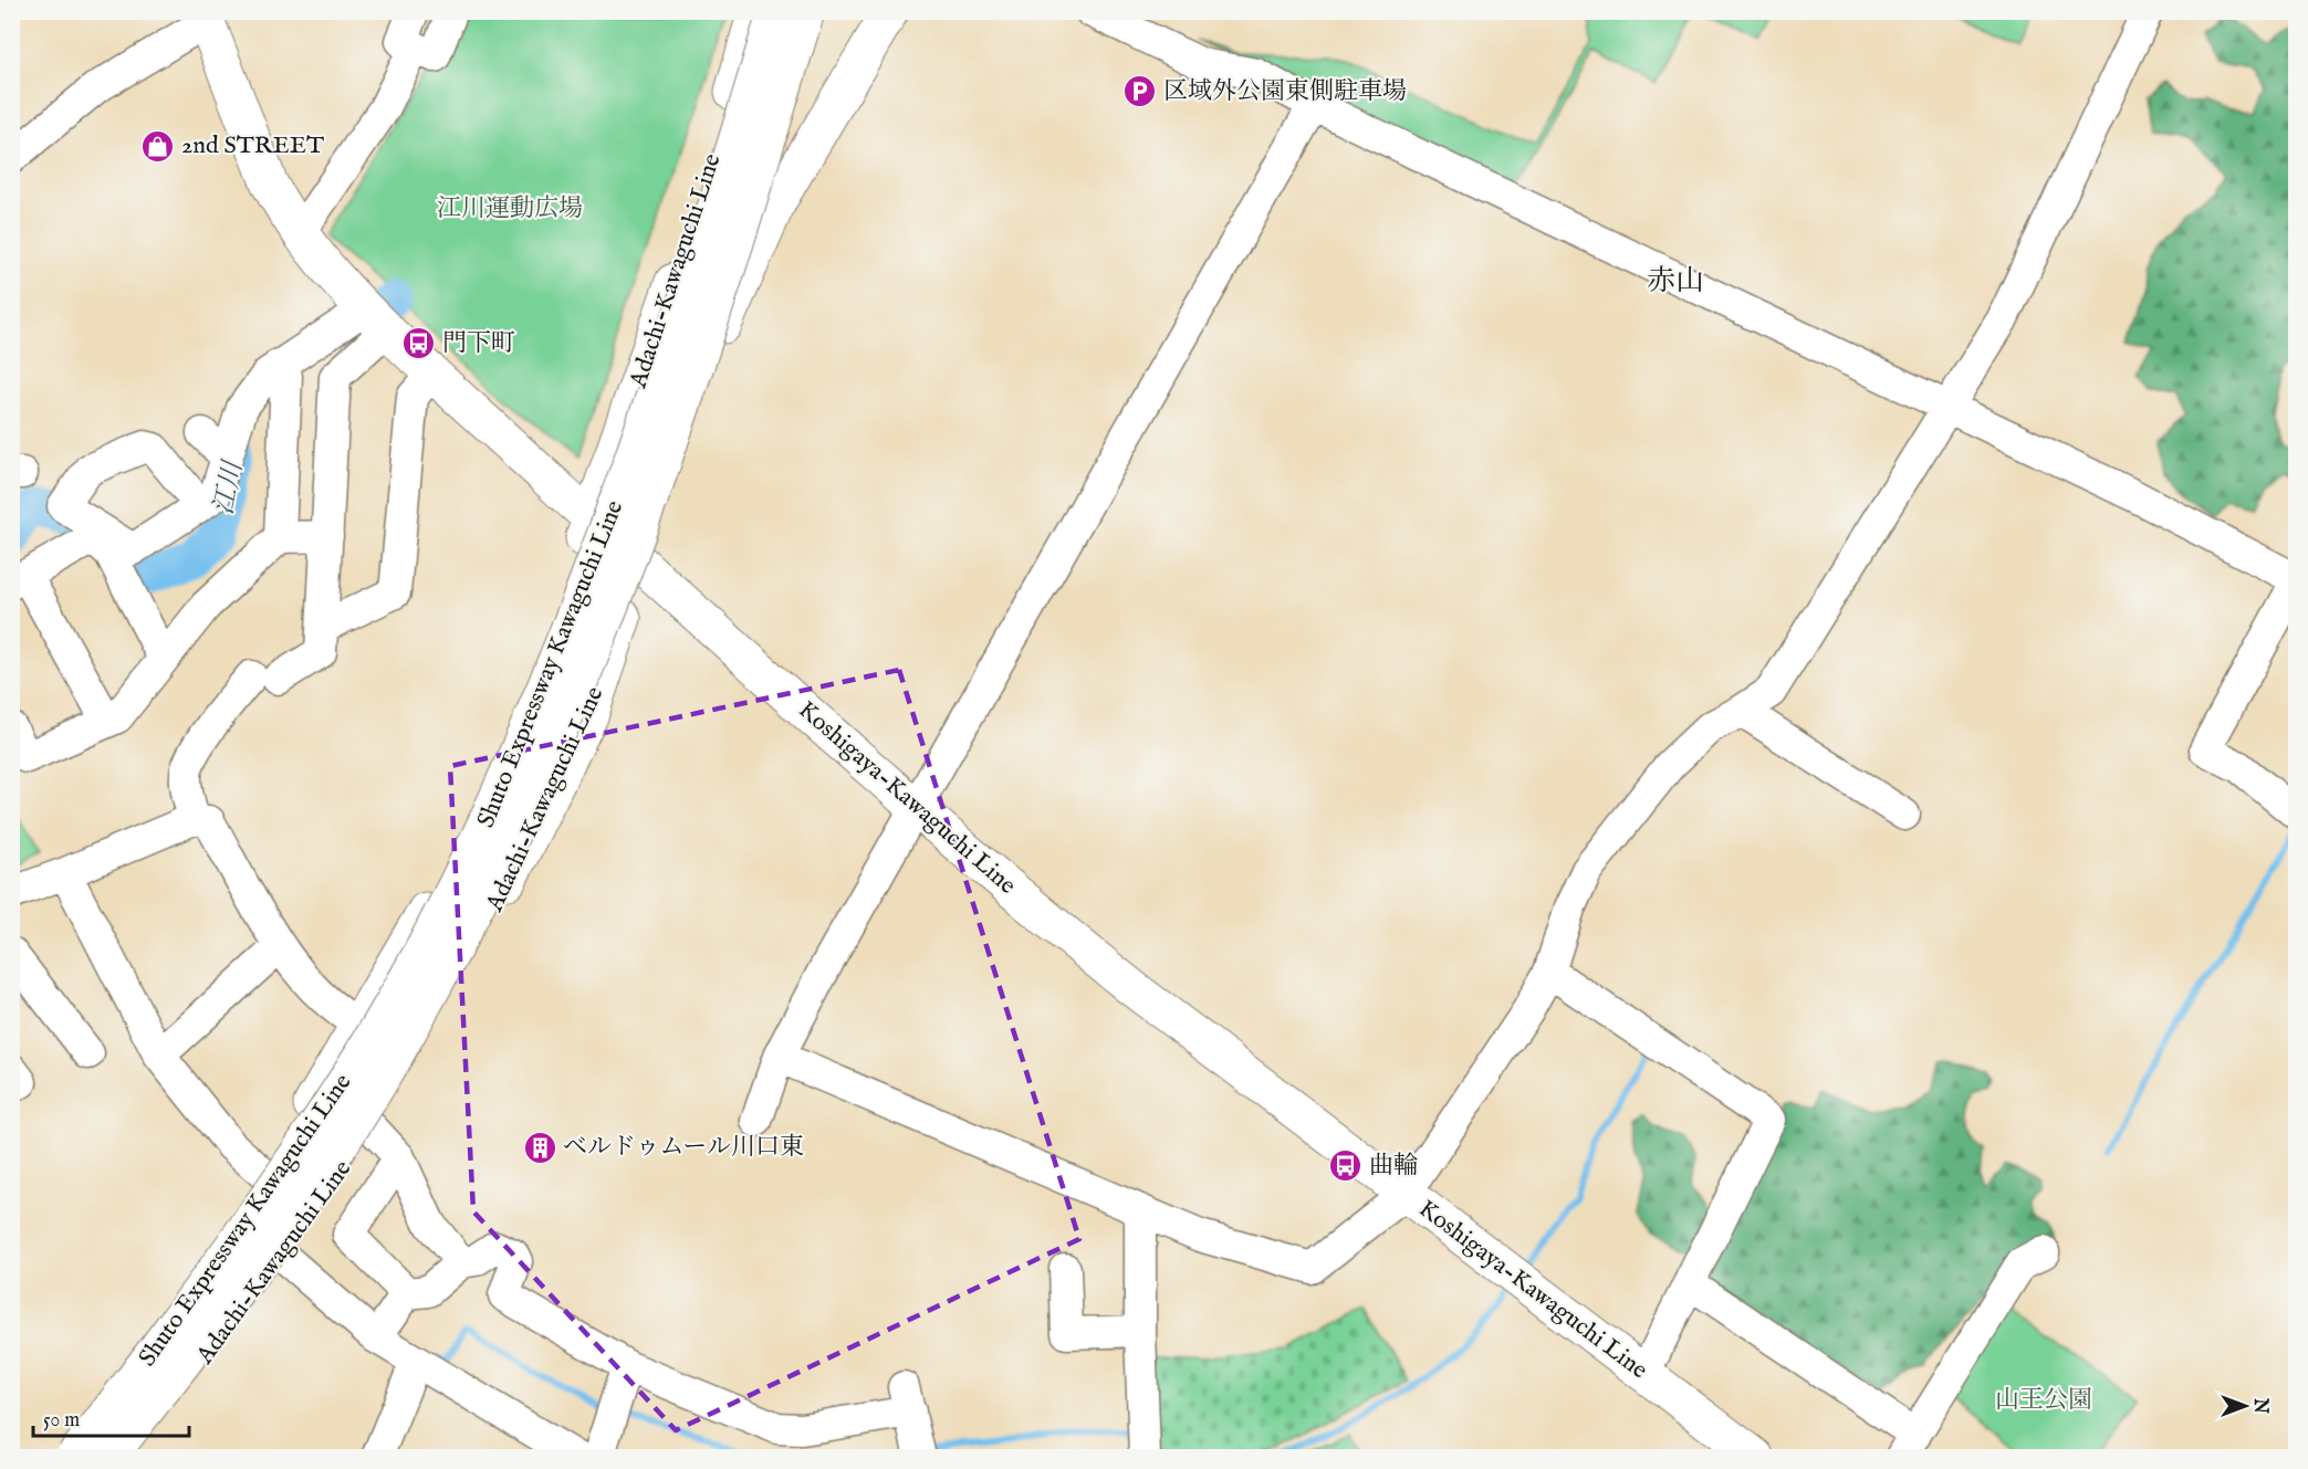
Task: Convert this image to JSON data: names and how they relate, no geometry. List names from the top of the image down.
{
  "streets": {
    "main road": ["Adachi-Kawaguchi Line", "Shuto Expressway Kawaguchi Line", "Koshigaya-Kawaguchi Line"]
  },
  "crossings": [
    ["Adachi-Kawaguchi Line", "Koshigaya-Kawaguchi Line"]
  ],
  "districts": ["赤山"],
  "water": ["江川"],
  "parks": ["江川運動広場", "山王公園"],
  "places": {
    "parking": ["区域外公園東側駐車場"],
    "shop": ["2nd STREET"],
    "bus stop": ["門下町", "曲輪"],
    "building": ["ベルドゥムール川口東"]
  },
  "scale_bar": "50 m",
  "north": "right"
}
